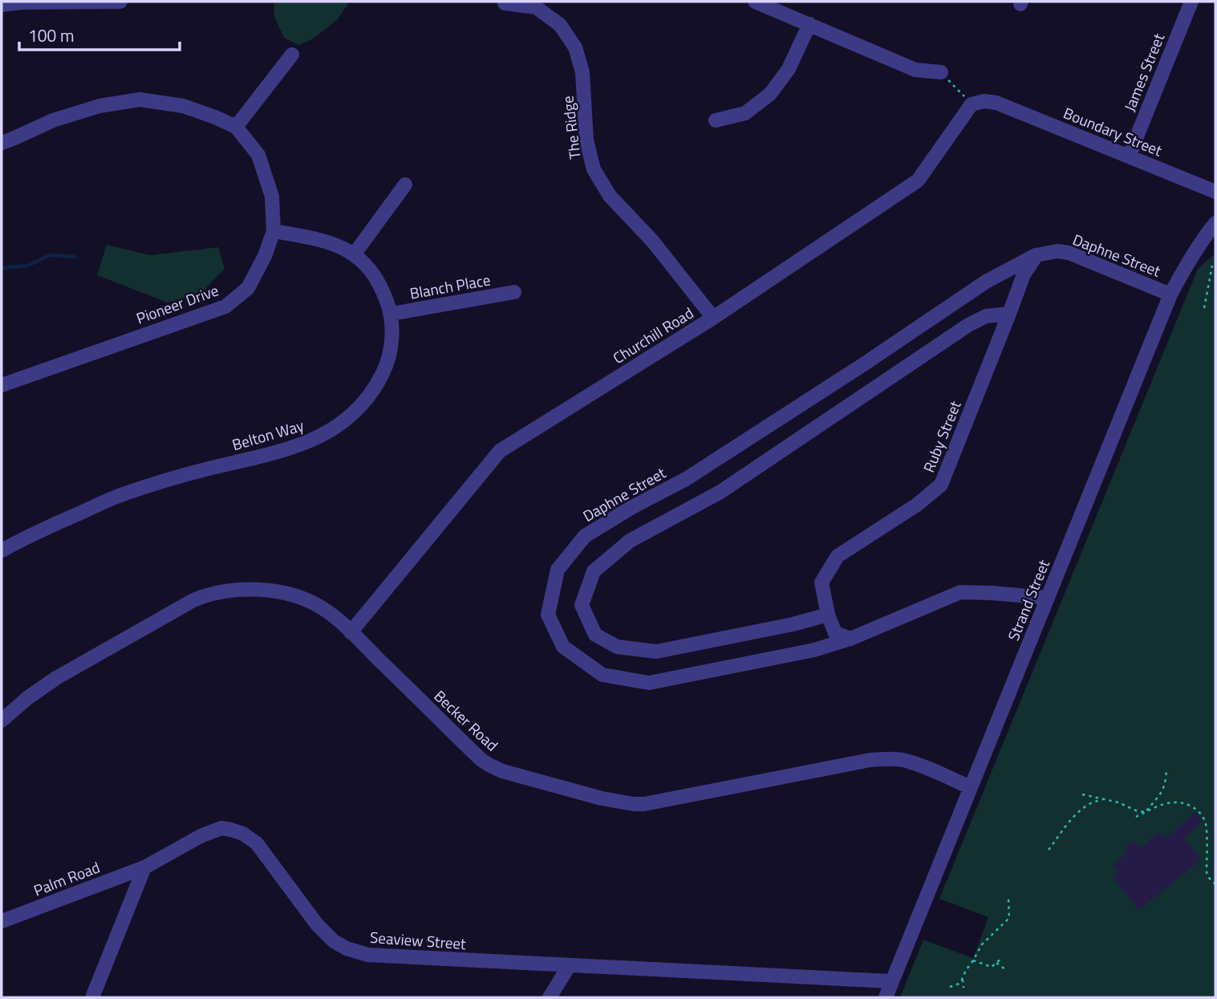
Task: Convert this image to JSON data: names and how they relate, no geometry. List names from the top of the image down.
{
  "streets": {
    "street": [
      "James Street",
      "The Ridge",
      "Boundary Street",
      "Daphne Street",
      "Blanch Place",
      "Pioneer Drive",
      "Churchill Road",
      "Belton Way",
      "Ruby Street",
      "Strand Street",
      "Becker Road",
      "Palm Road",
      "Seaview Street"
    ]
  },
  "crossings": [
    ["James Street", "Boundary Street"],
    ["The Ridge", "Churchill Road"],
    ["Boundary Street", "Churchill Road"],
    ["Daphne Street", "Ruby Street"],
    ["Daphne Street", "Strand Street"],
    ["Blanch Place", "Belton Way"],
    ["Pioneer Drive", "Belton Way"],
    ["Churchill Road", "Becker Road"],
    ["Strand Street", "Becker Road"],
    ["Strand Street", "Seaview Street"],
    ["Palm Road", "Seaview Street"]
  ],
  "scale_bar": "100 m"
}
